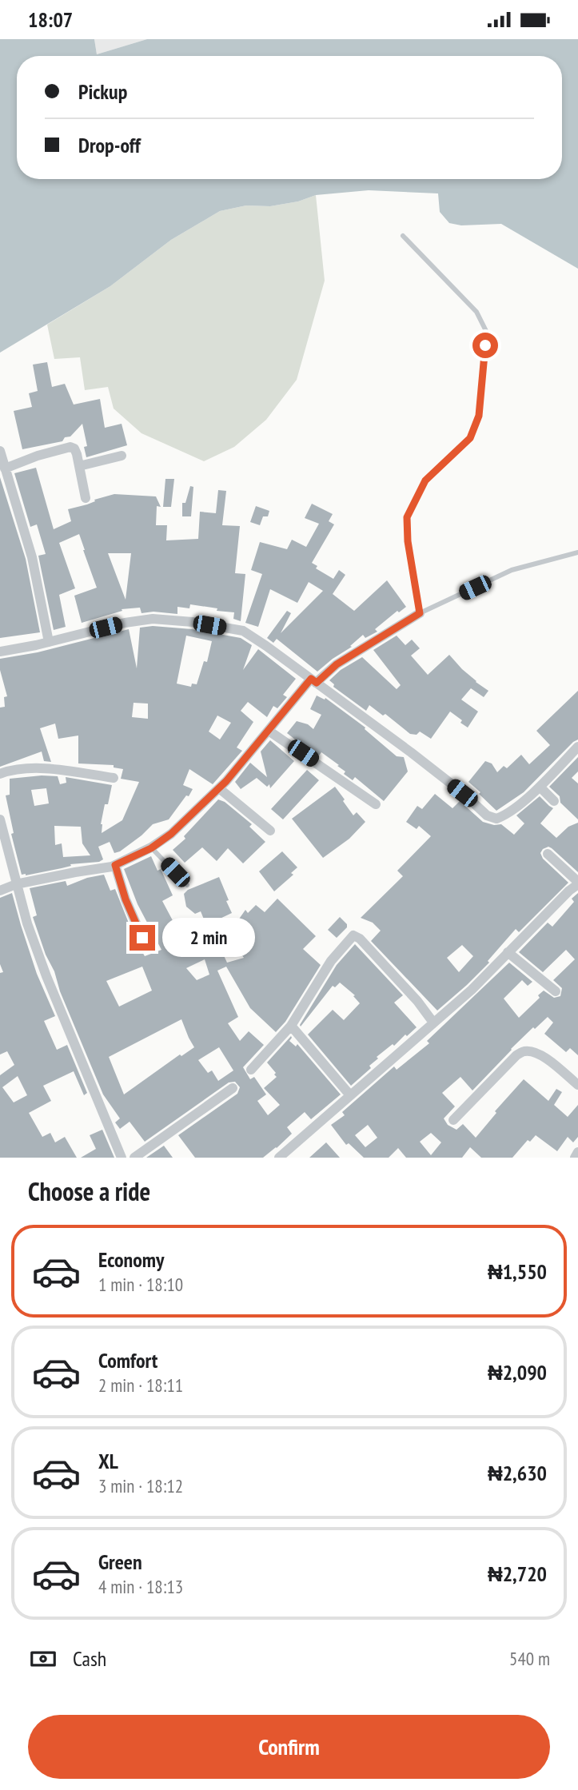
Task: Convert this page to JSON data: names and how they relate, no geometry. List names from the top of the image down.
{
  "page": {
    "status": "18:07",
    "banner": ["Pickup", "Drop-off"],
    "bubble": "2 min",
    "heading": "Choose a ride",
    "list": [
      {
        "name": "Economy",
        "note": "1 min · 18:10",
        "value": "₦1,550"
      },
      {
        "name": "Comfort",
        "note": "2 min · 18:11",
        "value": "₦2,090"
      },
      {
        "name": "XL",
        "note": "3 min · 18:12",
        "value": "₦2,630"
      },
      {
        "name": "Green",
        "note": "4 min · 18:13",
        "value": "₦2,720"
      }
    ],
    "pay": ["Cash", "540 m"],
    "buttons": "Confirm"
  }
}
